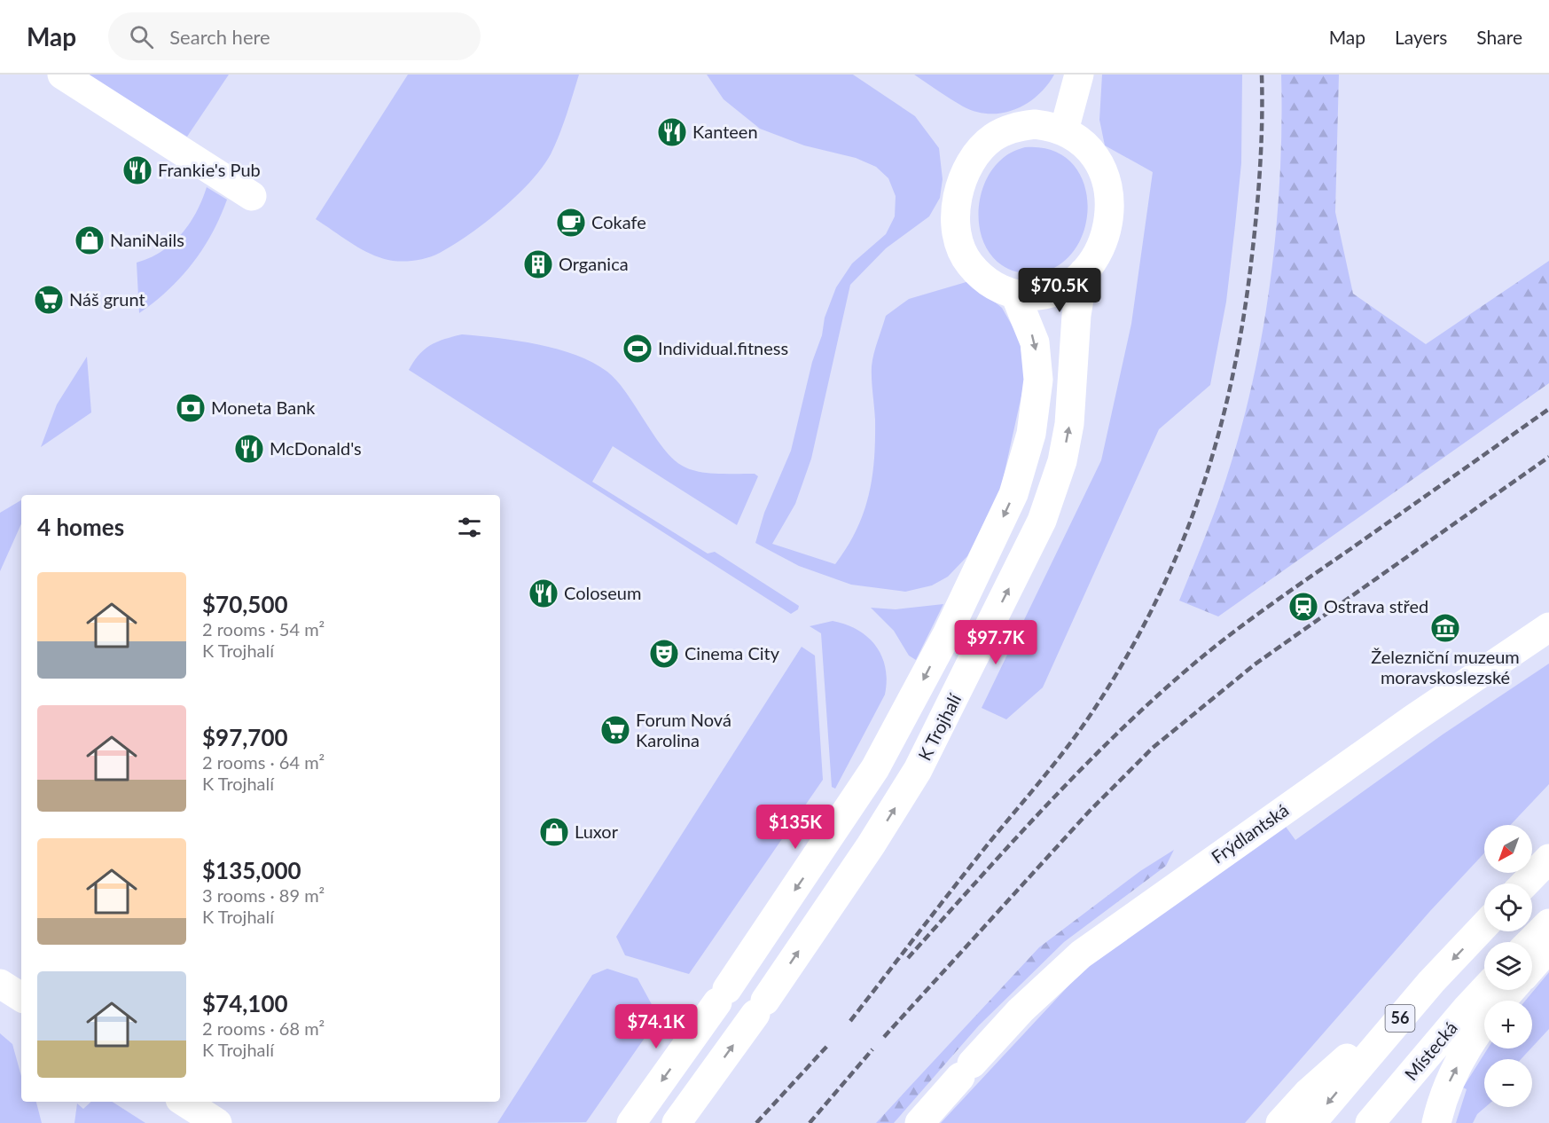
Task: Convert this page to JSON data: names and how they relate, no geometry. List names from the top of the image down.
{
  "streets": {
    "main road": [
      "K Trojhalí",
      "Frýdlantská",
      "56",
      "Místecká"
    ]
  },
  "places": {
    "restaurant": [
      "Kanteen",
      "Frankie's Pub",
      "McDonald's",
      "Coloseum"
    ],
    "cafe": ["Cokafe"],
    "shop": ["NaniNails", "Luxor"],
    "building": ["Organica"],
    "supermarket": ["Náš grunt", "Forum Nová Karolina"],
    "sports": ["Individual.fitness"],
    "bank": ["Moneta Bank"],
    "station": ["Ostrava střed"],
    "museum": ["Železniční muzeum moravskoslezské"],
    "theatre": ["Cinema City"]
  },
  "north": "bottom left",
  "page": {
    "header": "Map",
    "search": "Search here",
    "nav": ["Map", "Layers", "Share"],
    "price": [
      "$70.5K",
      "$97.7K",
      "$135K",
      "$74.1K"
    ],
    "heading": "4 homes",
    "list": [
      {
        "name": "$70,500",
        "note": "2 rooms · 54 m² · K Trojhalí"
      },
      {
        "name": "$97,700",
        "note": "2 rooms · 64 m² · K Trojhalí"
      },
      {
        "name": "$135,000",
        "note": "3 rooms · 89 m² · K Trojhalí"
      },
      {
        "name": "$74,100",
        "note": "2 rooms · 68 m² · K Trojhalí"
      }
    ],
    "map_buttons": ["+", "−"]
  }
}
